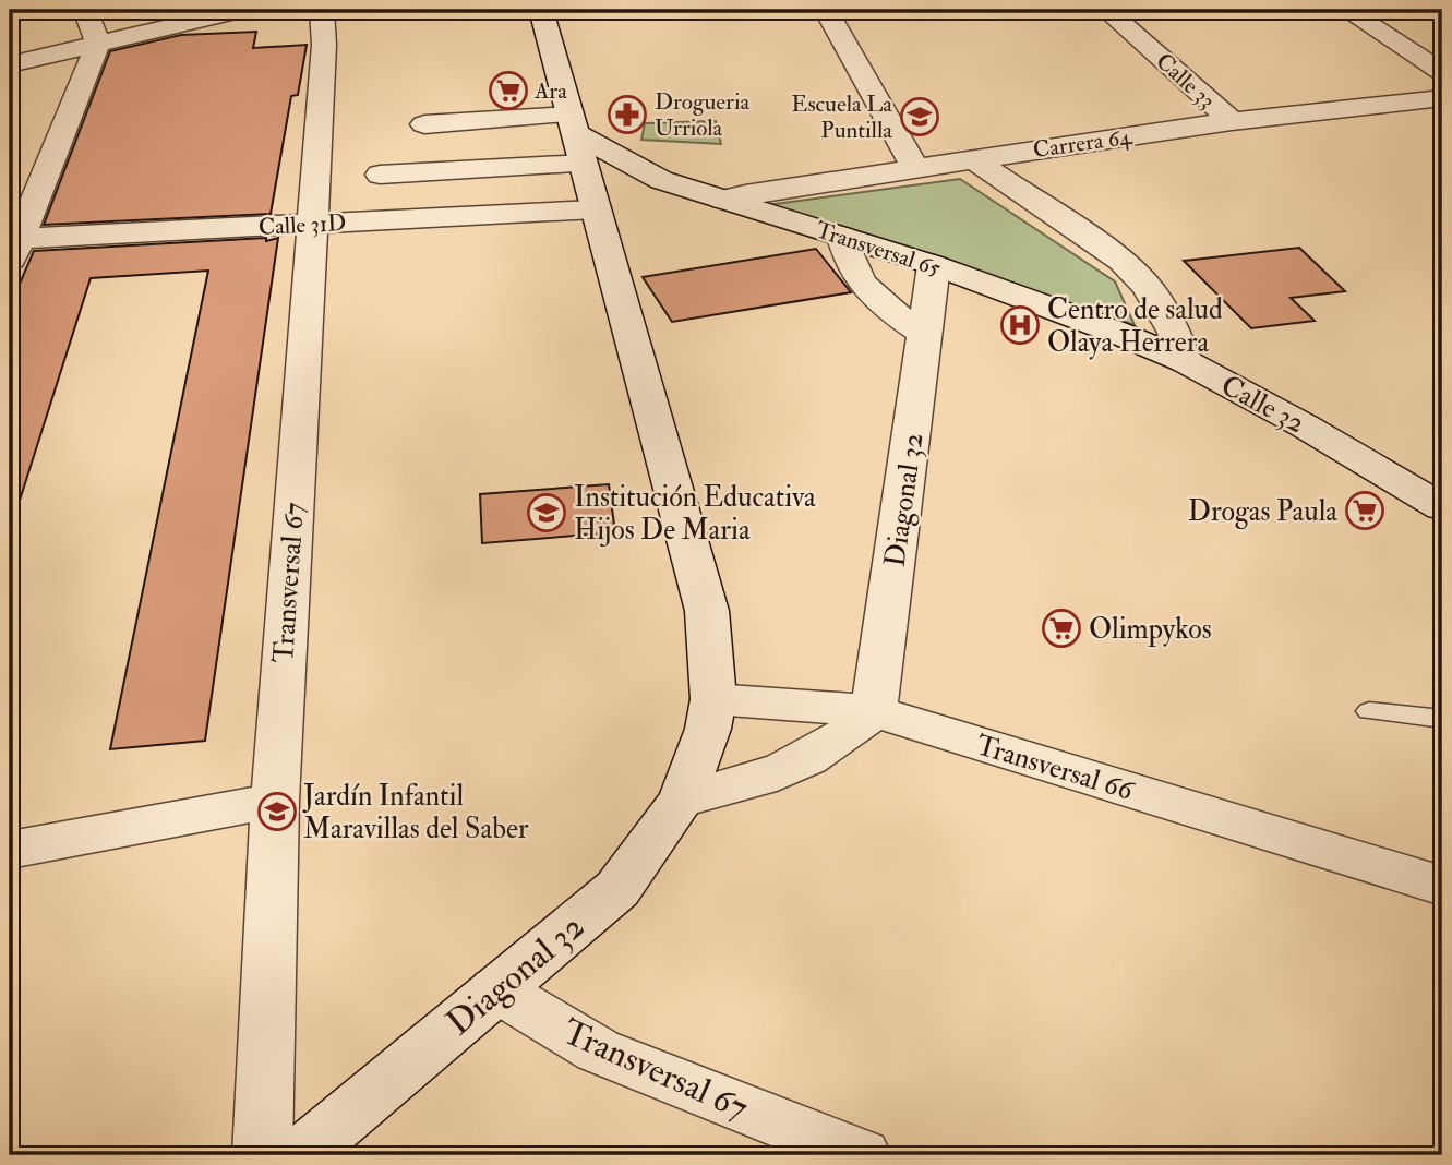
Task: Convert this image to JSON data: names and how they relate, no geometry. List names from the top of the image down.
{
  "streets": {
    "street": [
      "Calle 33",
      "Carrera 64",
      "Calle 31D",
      "Transversal 65",
      "Calle 32",
      "Diagonal 32",
      "Transversal 67",
      "Transversal 66"
    ]
  },
  "crossings": [
    ["Calle 33", "Carrera 64"],
    ["Carrera 64", "Transversal 65"],
    ["Calle 31D", "Transversal 67"],
    ["Transversal 65", "Calle 32"],
    ["Transversal 65", "Diagonal 32"],
    ["Diagonal 32", "Transversal 67"],
    ["Diagonal 32", "Transversal 66"]
  ],
  "places": {
    "supermarket": ["Ara", "Drogas Paula", "Olimpykos"],
    "pharmacy": ["Drogueria Urriola"],
    "school or university": ["Escuela La Puntilla", "Institución Educativa Hijos De Maria", "Jardín Infantil Maravillas del Saber"],
    "hospital": ["Centro de salud Olaya Herrera"]
  }
}
